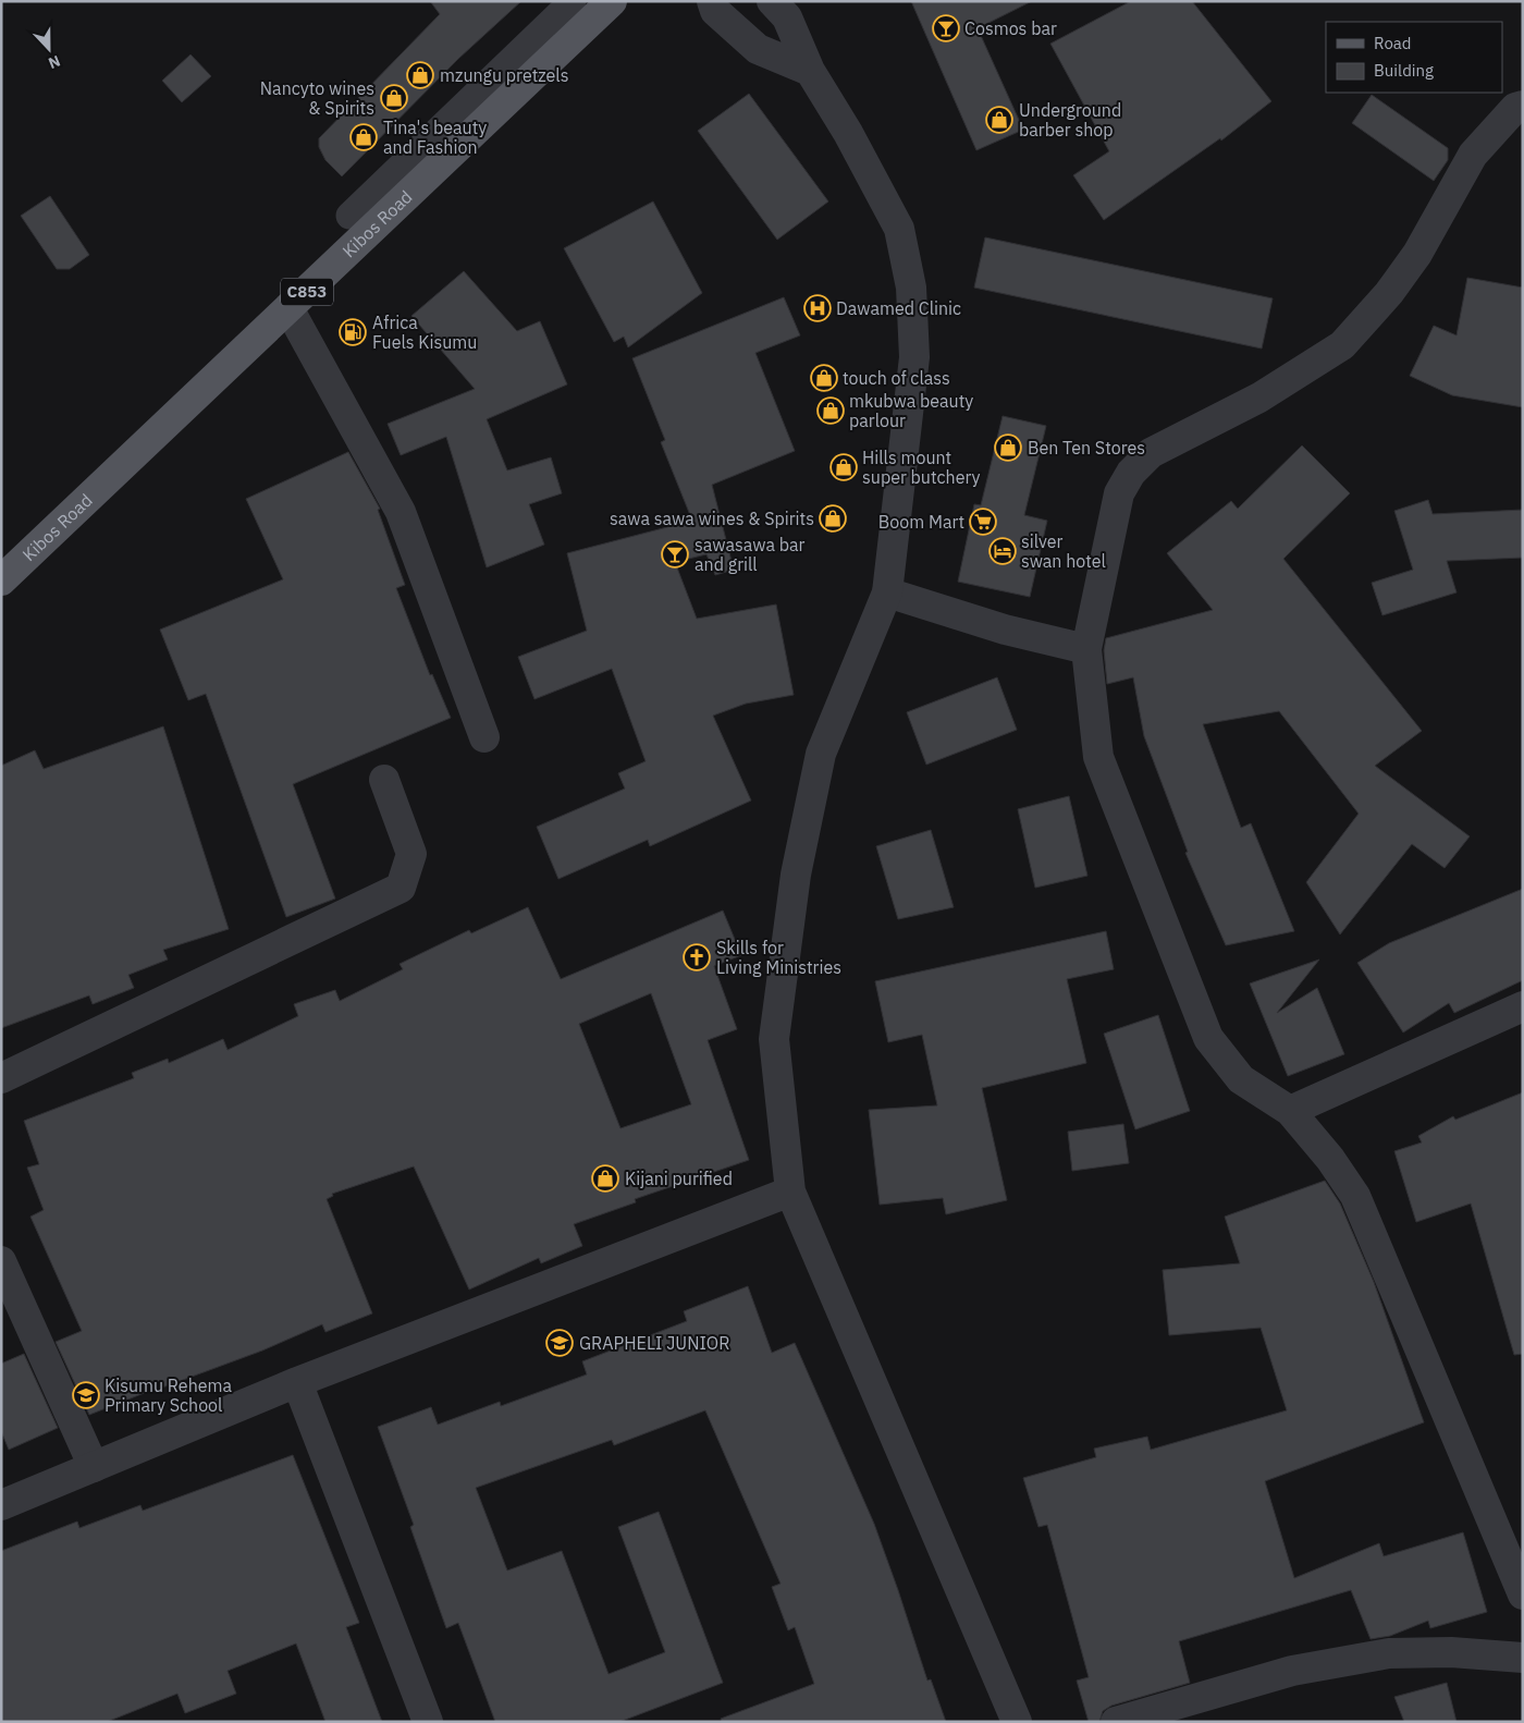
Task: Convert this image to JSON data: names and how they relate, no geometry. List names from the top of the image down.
{
  "streets": {
    "main road": ["Kibos Road", "C853"]
  },
  "places": {
    "bar": ["Cosmos bar", "sawasawa bar and grill"],
    "shop": [
      "mzungu pretzels",
      "Nancyto wines & Spirits",
      "Underground barber shop",
      "Tina's beauty and Fashion",
      "touch of class",
      "mkubwa beauty parlour",
      "Ben Ten Stores",
      "Hills mount super butchery",
      "sawa sawa wines & Spirits",
      "Kijani purified"
    ],
    "hospital": ["Dawamed Clinic"],
    "fuel station": ["Africa Fuels Kisumu"],
    "supermarket": ["Boom Mart"],
    "hotel": ["silver swan hotel"],
    "church": ["Skills for Living Ministries"],
    "school or university": ["GRAPHELI JUNIOR", "Kisumu Rehema Primary School"]
  },
  "legend": ["Road", "Building"],
  "north": "bottom"
}
